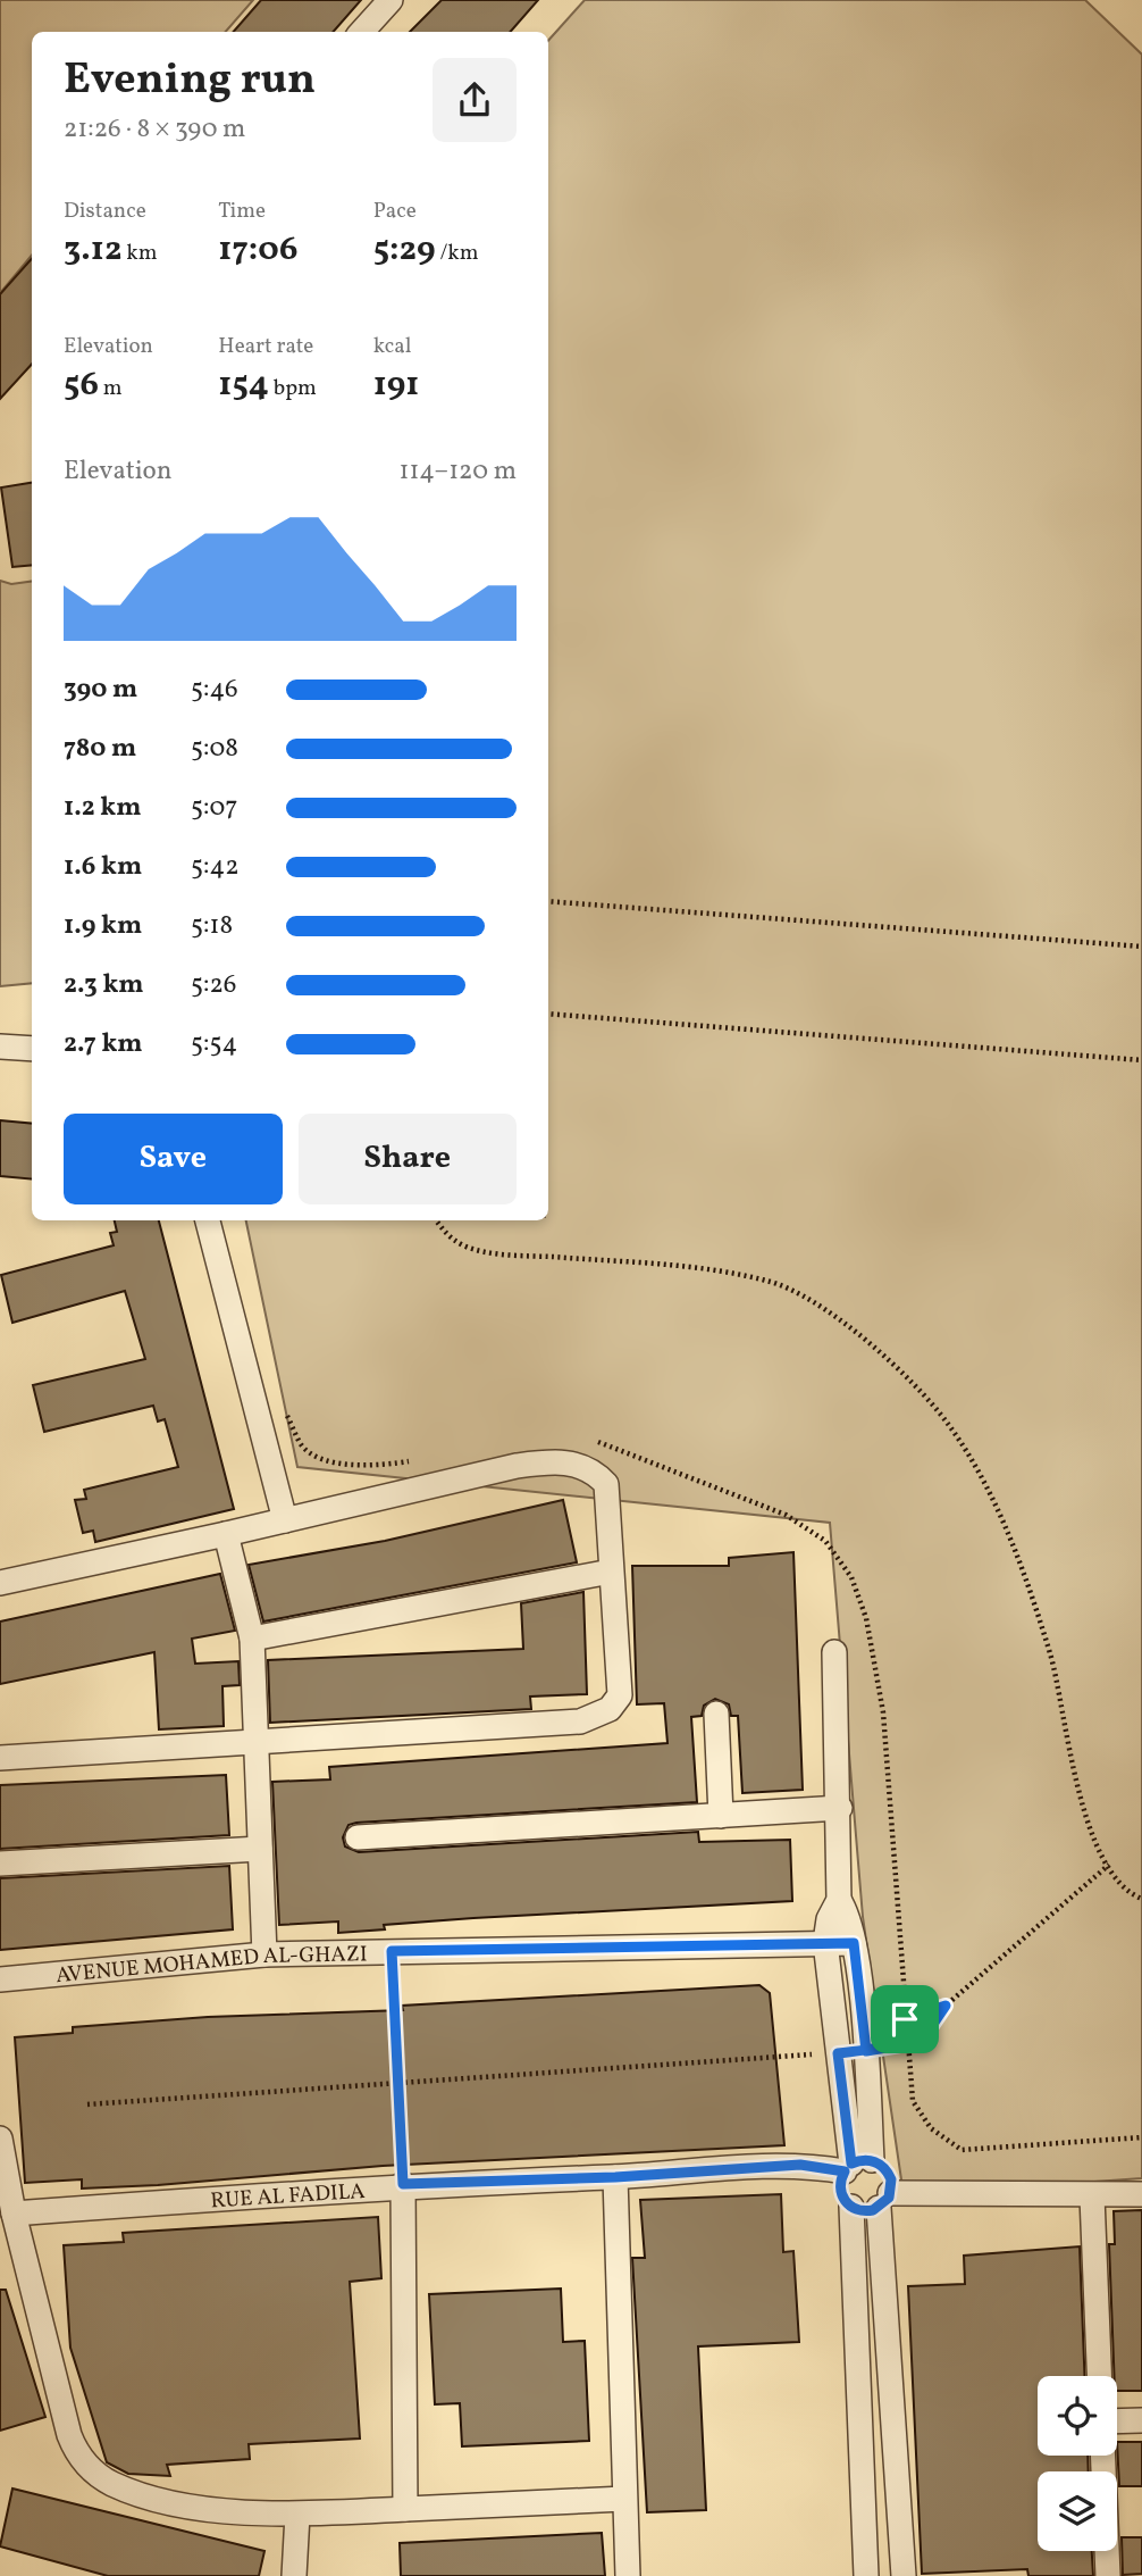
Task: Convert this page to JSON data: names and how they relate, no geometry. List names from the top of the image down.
{
  "streets": {
    "street": ["AVENUE MOHAMED AL-GHAZI", "RUE AL FADILA"]
  },
  "page": {
    "heading": ["Evening run", "21:26 · 8 × 390 m"],
    "stats": [
      ["Distance", "3.12 km"],
      ["Time", "17:06"],
      ["Pace", "5:29 /km"],
      ["Elevation", "56 m"],
      ["Heart rate", "154 bpm"],
      ["kcal", "191"]
    ],
    "chart": ["Elevation", "114–120 m"],
    "list": [
      {
        "name": "390 m",
        "note": "5:46"
      },
      {
        "name": "780 m",
        "note": "5:08"
      },
      {
        "name": "1.2 km",
        "note": "5:07"
      },
      {
        "name": "1.6 km",
        "note": "5:42"
      },
      {
        "name": "1.9 km",
        "note": "5:18"
      },
      {
        "name": "2.3 km",
        "note": "5:26"
      },
      {
        "name": "2.7 km",
        "note": "5:54"
      }
    ],
    "buttons": ["Save", "Share"]
  }
}
